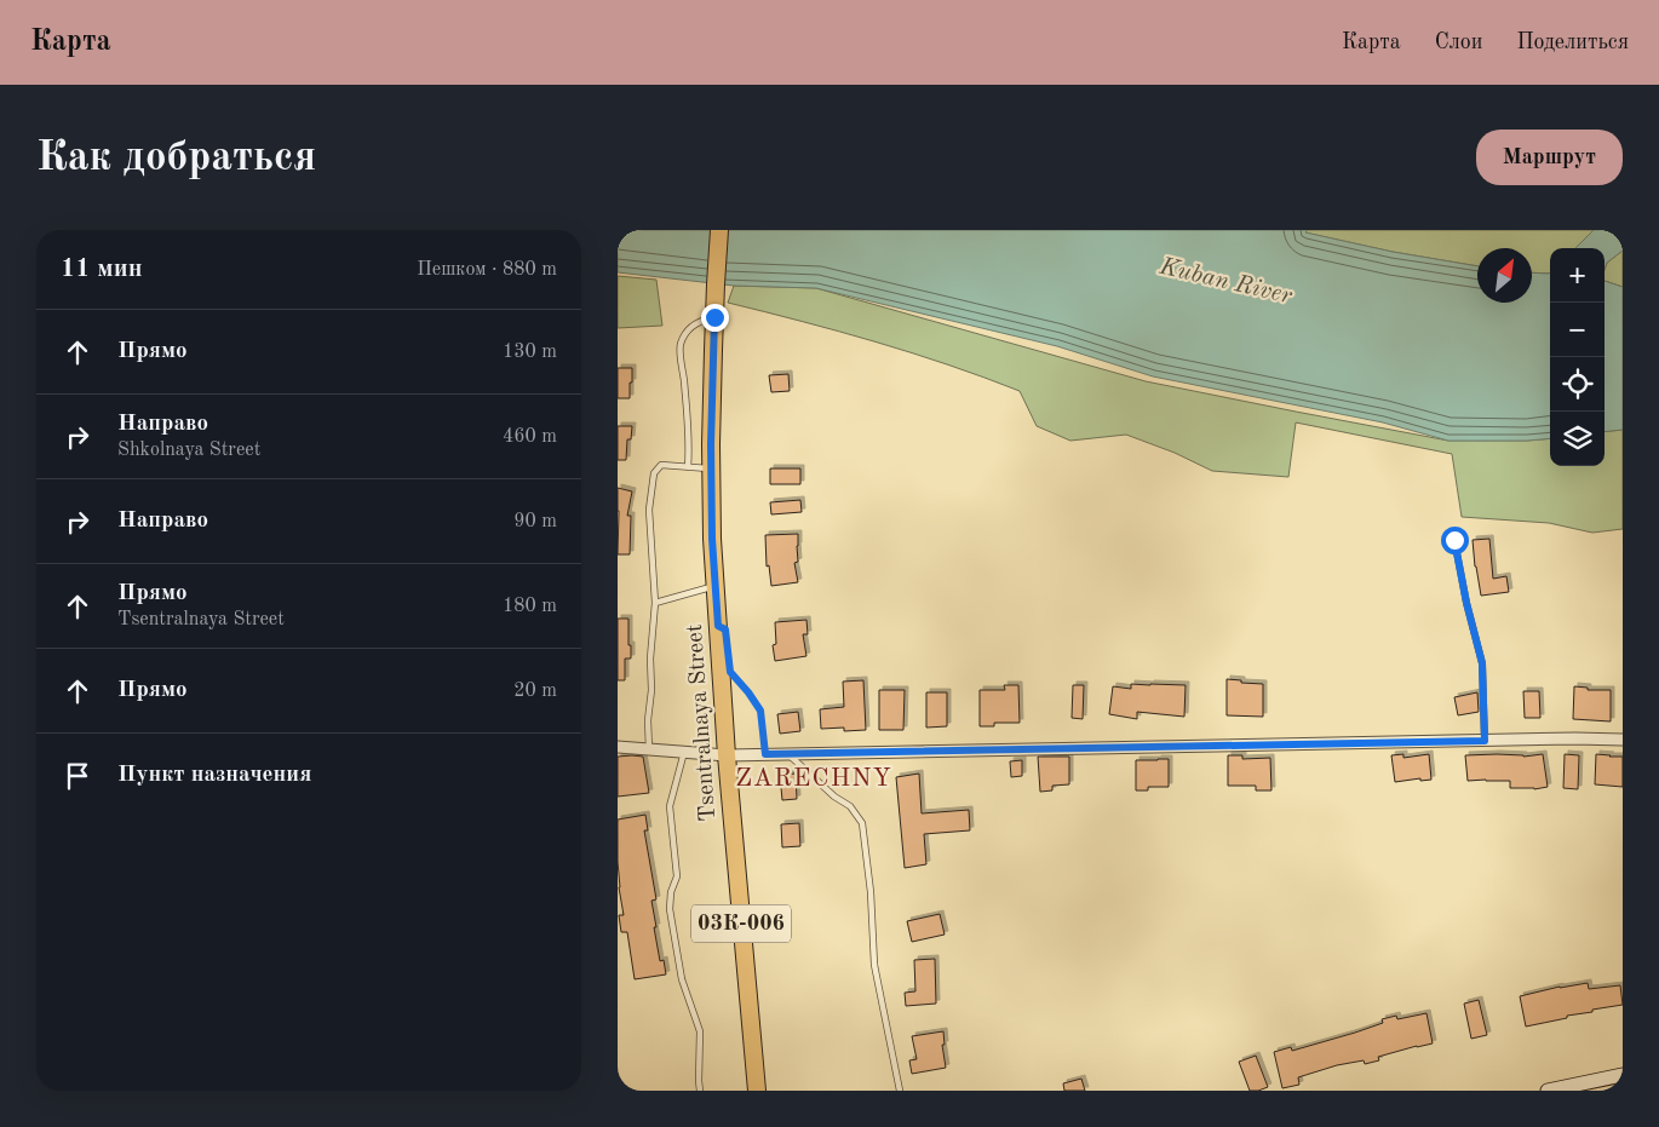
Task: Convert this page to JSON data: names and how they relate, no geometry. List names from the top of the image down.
{
  "streets": {
    "main road": ["Tsentralnaya Street", "03К-006"]
  },
  "crossings": [
    ["Tsentralnaya Street", "03К-006"]
  ],
  "districts": ["ZARECHNY"],
  "water": ["Kuban River"],
  "north": "top right",
  "page": {
    "header": "Карта",
    "nav": ["Карта", "Слои", "Поделиться"],
    "buttons": "Маршрут",
    "title": "Как добраться",
    "heading": ["11 мин", "Пешком · 880 m"],
    "map_buttons": ["+", "−"],
    "list": [
      ["Прямо", "130 m"],
      ["Направо", "Shkolnaya Street", "460 m"],
      ["Направо", "90 m"],
      ["Прямо", "Tsentralnaya Street", "180 m"],
      ["Прямо", "20 m"],
      "Пункт назначения"
    ]
  }
}
